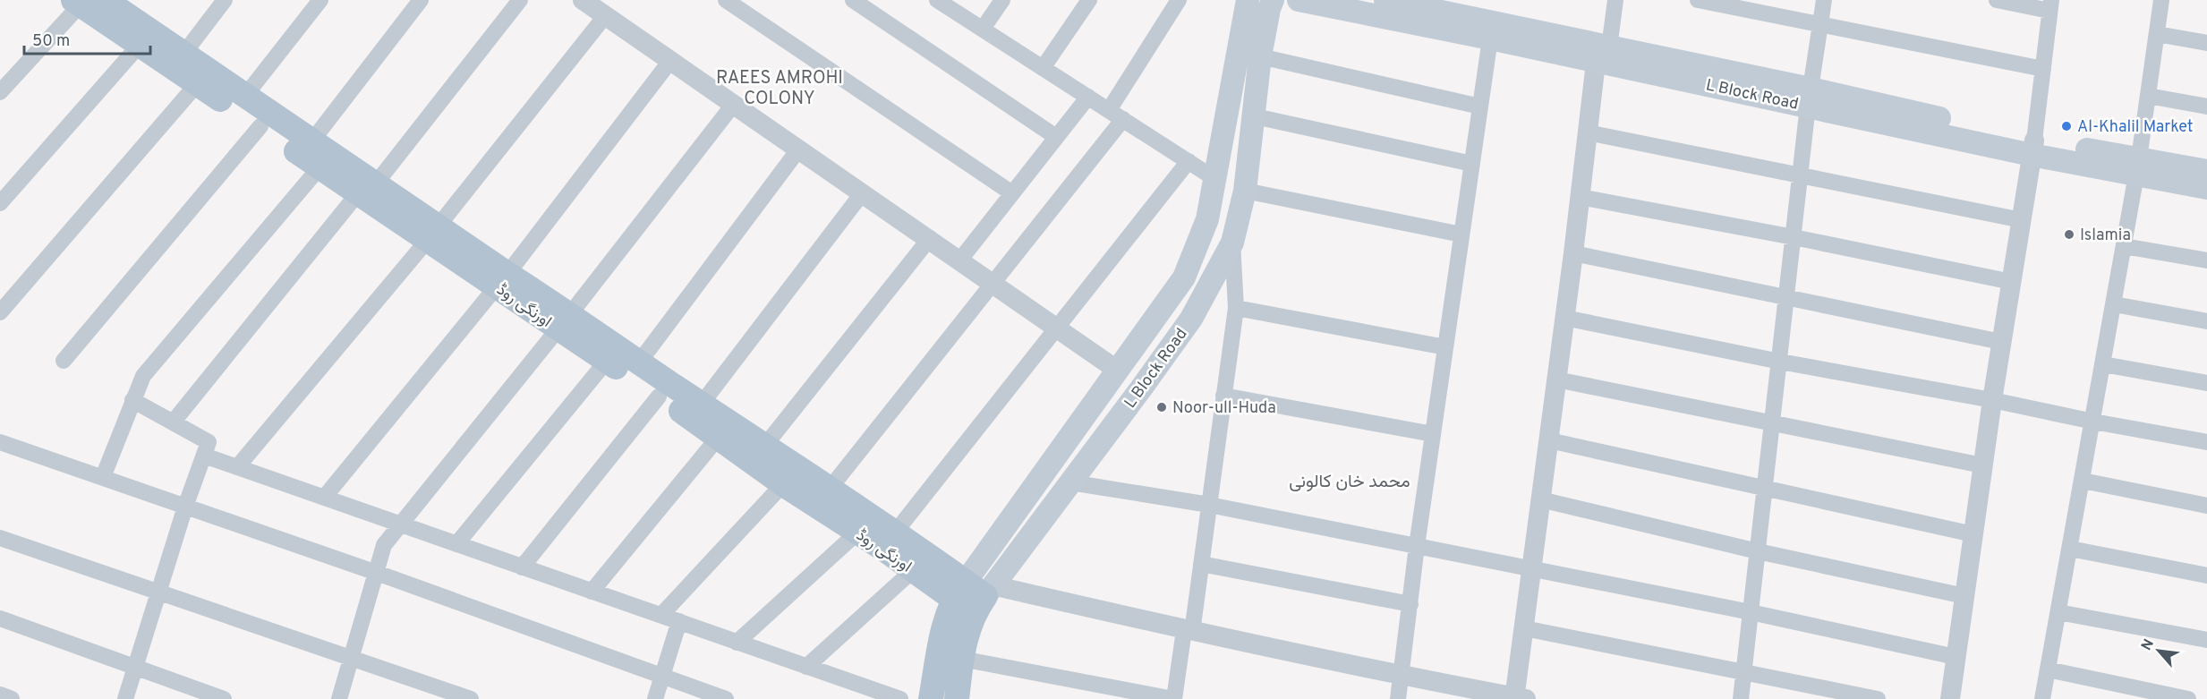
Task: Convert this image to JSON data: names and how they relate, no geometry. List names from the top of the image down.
{
  "streets": {
    "main road": ["L Block Road", "اورنگی روڈ"]
  },
  "crossings": [
    ["L Block Road", "اورنگی روڈ"]
  ],
  "districts": ["RAEES AMROHI COLONY", "محمد خان کالونی"],
  "places": ["Al-Khalil Market", "Islamia", "Noor-ull-Huda"],
  "scale_bar": "50 m",
  "north": "top left"
}
